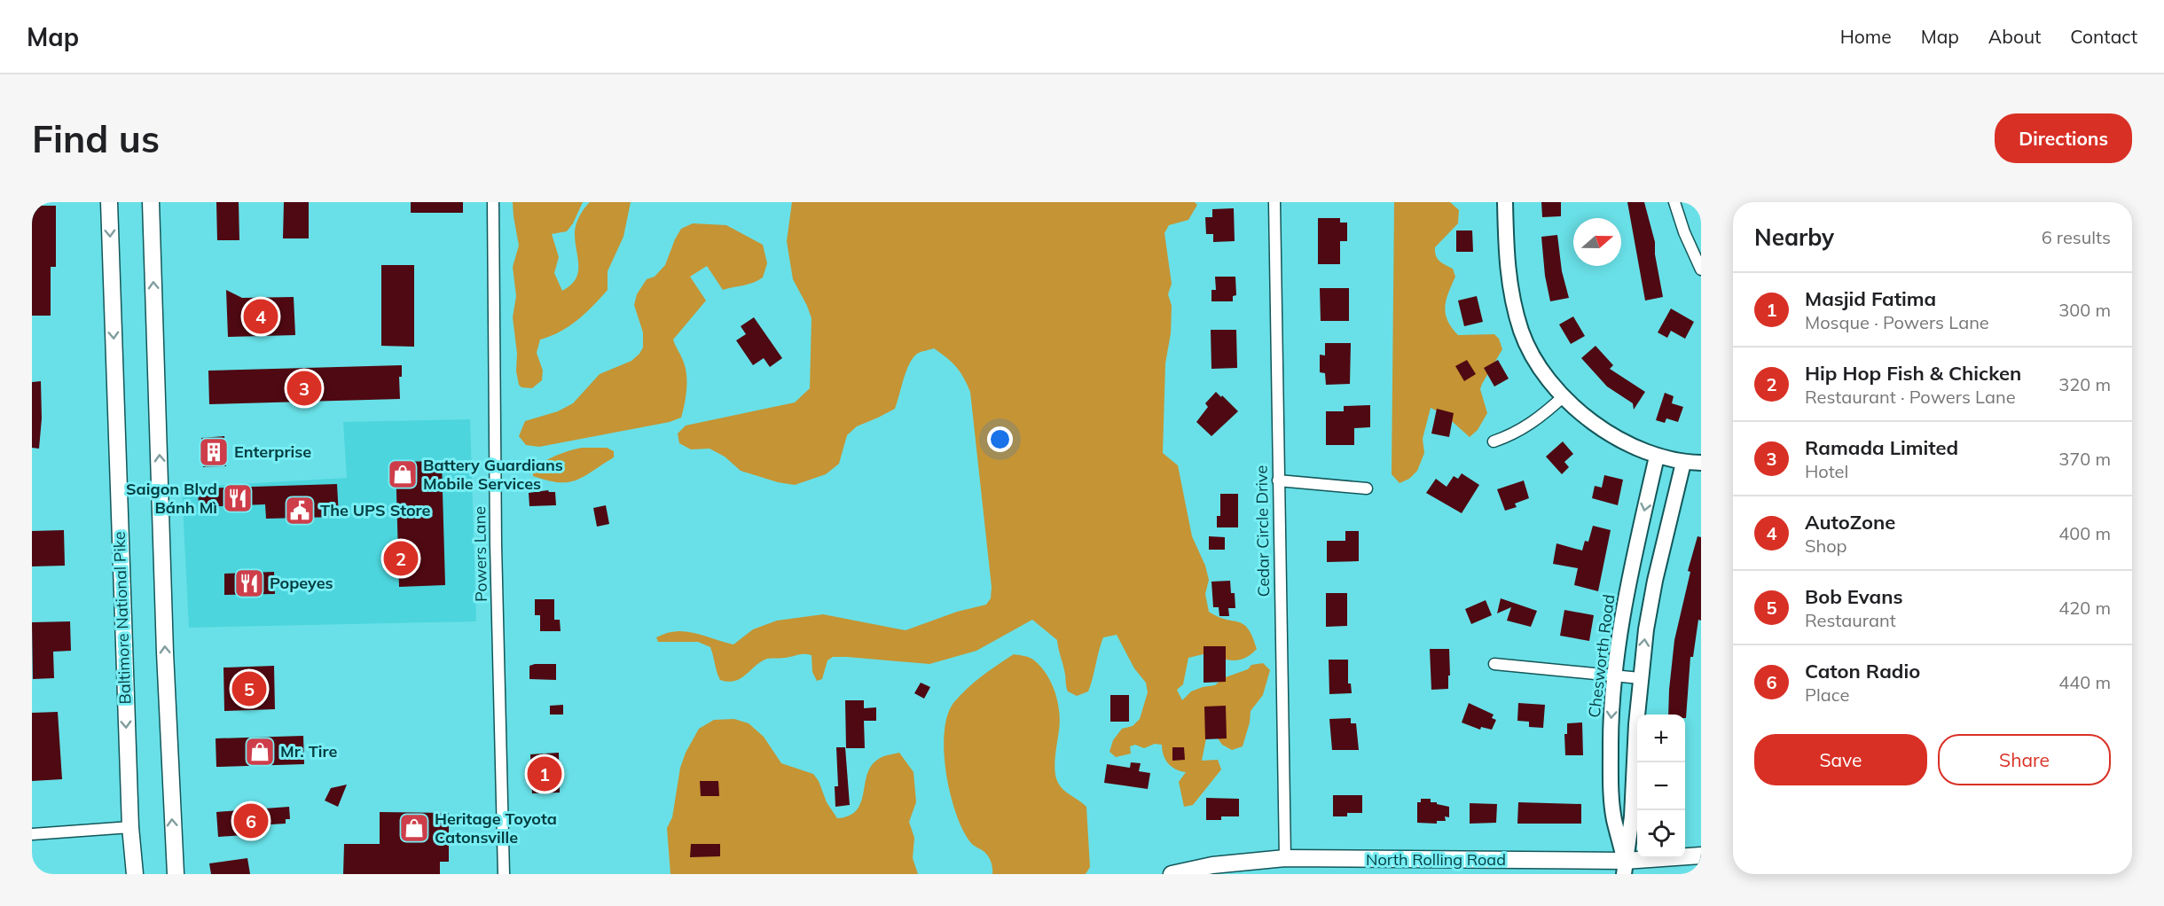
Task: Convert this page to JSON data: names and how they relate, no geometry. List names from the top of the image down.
{
  "streets": {
    "main road": ["Baltimore National Pike", "North Rolling Road"],
    "street": ["Cedar Circle Drive", "Powers Lane", "Chesworth Road"]
  },
  "crossings": [
    ["Cedar Circle Drive", "North Rolling Road"],
    ["Chesworth Road", "North Rolling Road"]
  ],
  "places": {
    "building": ["Enterprise"],
    "shop": ["Battery Guardians Mobile Services", "Mr. Tire", "Heritage Toyota Catonsville"],
    "restaurant": ["Saigon Blvd Bánh Mì", "Popeyes"],
    "public building": ["The UPS Store"]
  },
  "north": "right",
  "page": {
    "header": "Map",
    "nav": [
      "Home",
      "Map",
      "About",
      "Contact"
    ],
    "buttons": [
      "Directions",
      ["Save", "Share"]
    ],
    "title": "Find us",
    "heading": ["Nearby", "6 results"],
    "list": [
      {
        "mark": "1",
        "name": "Masjid Fatima",
        "note": "Mosque · Powers Lane",
        "value": "300 m"
      },
      {
        "mark": "2",
        "name": "Hip Hop Fish & Chicken",
        "note": "Restaurant · Powers Lane",
        "value": "320 m"
      },
      {
        "mark": "3",
        "name": "Ramada Limited",
        "note": "Hotel",
        "value": "370 m"
      },
      {
        "mark": "4",
        "name": "AutoZone",
        "note": "Shop",
        "value": "400 m"
      },
      {
        "mark": "5",
        "name": "Bob Evans",
        "note": "Restaurant",
        "value": "420 m"
      },
      {
        "mark": "6",
        "name": "Caton Radio",
        "note": "Place",
        "value": "440 m"
      }
    ],
    "pins": [
      "4",
      "3",
      "2",
      "5",
      "1",
      "6"
    ],
    "map_buttons": ["+", "−"]
  }
}
